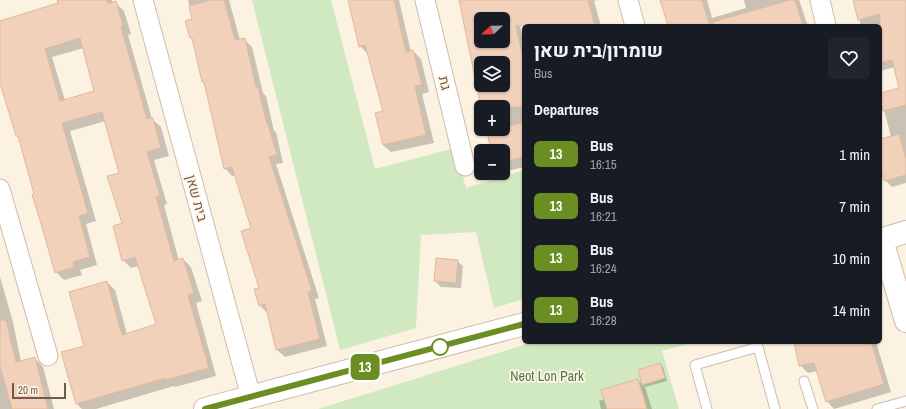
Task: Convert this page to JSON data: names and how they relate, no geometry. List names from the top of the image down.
{
  "streets": {
    "street": ["גת", "בית שאן"]
  },
  "parks": ["Neot Lon Park"],
  "lines": ["bus line 13"],
  "scale_bar": "20 m",
  "north": "left",
  "page": {
    "on_map": "13",
    "map_buttons": ["+", "−"],
    "heading": [
      ["שומרון/בית שאן", "Bus"],
      "Departures"
    ],
    "list": [
      {
        "mark": "13",
        "name": "Bus",
        "note": "16:15",
        "value": "1 min"
      },
      {
        "mark": "13",
        "name": "Bus",
        "note": "16:21",
        "value": "7 min"
      },
      {
        "mark": "13",
        "name": "Bus",
        "note": "16:24",
        "value": "10 min"
      },
      {
        "mark": "13",
        "name": "Bus",
        "note": "16:28",
        "value": "14 min"
      }
    ],
    "scale": "20 m"
  }
}
